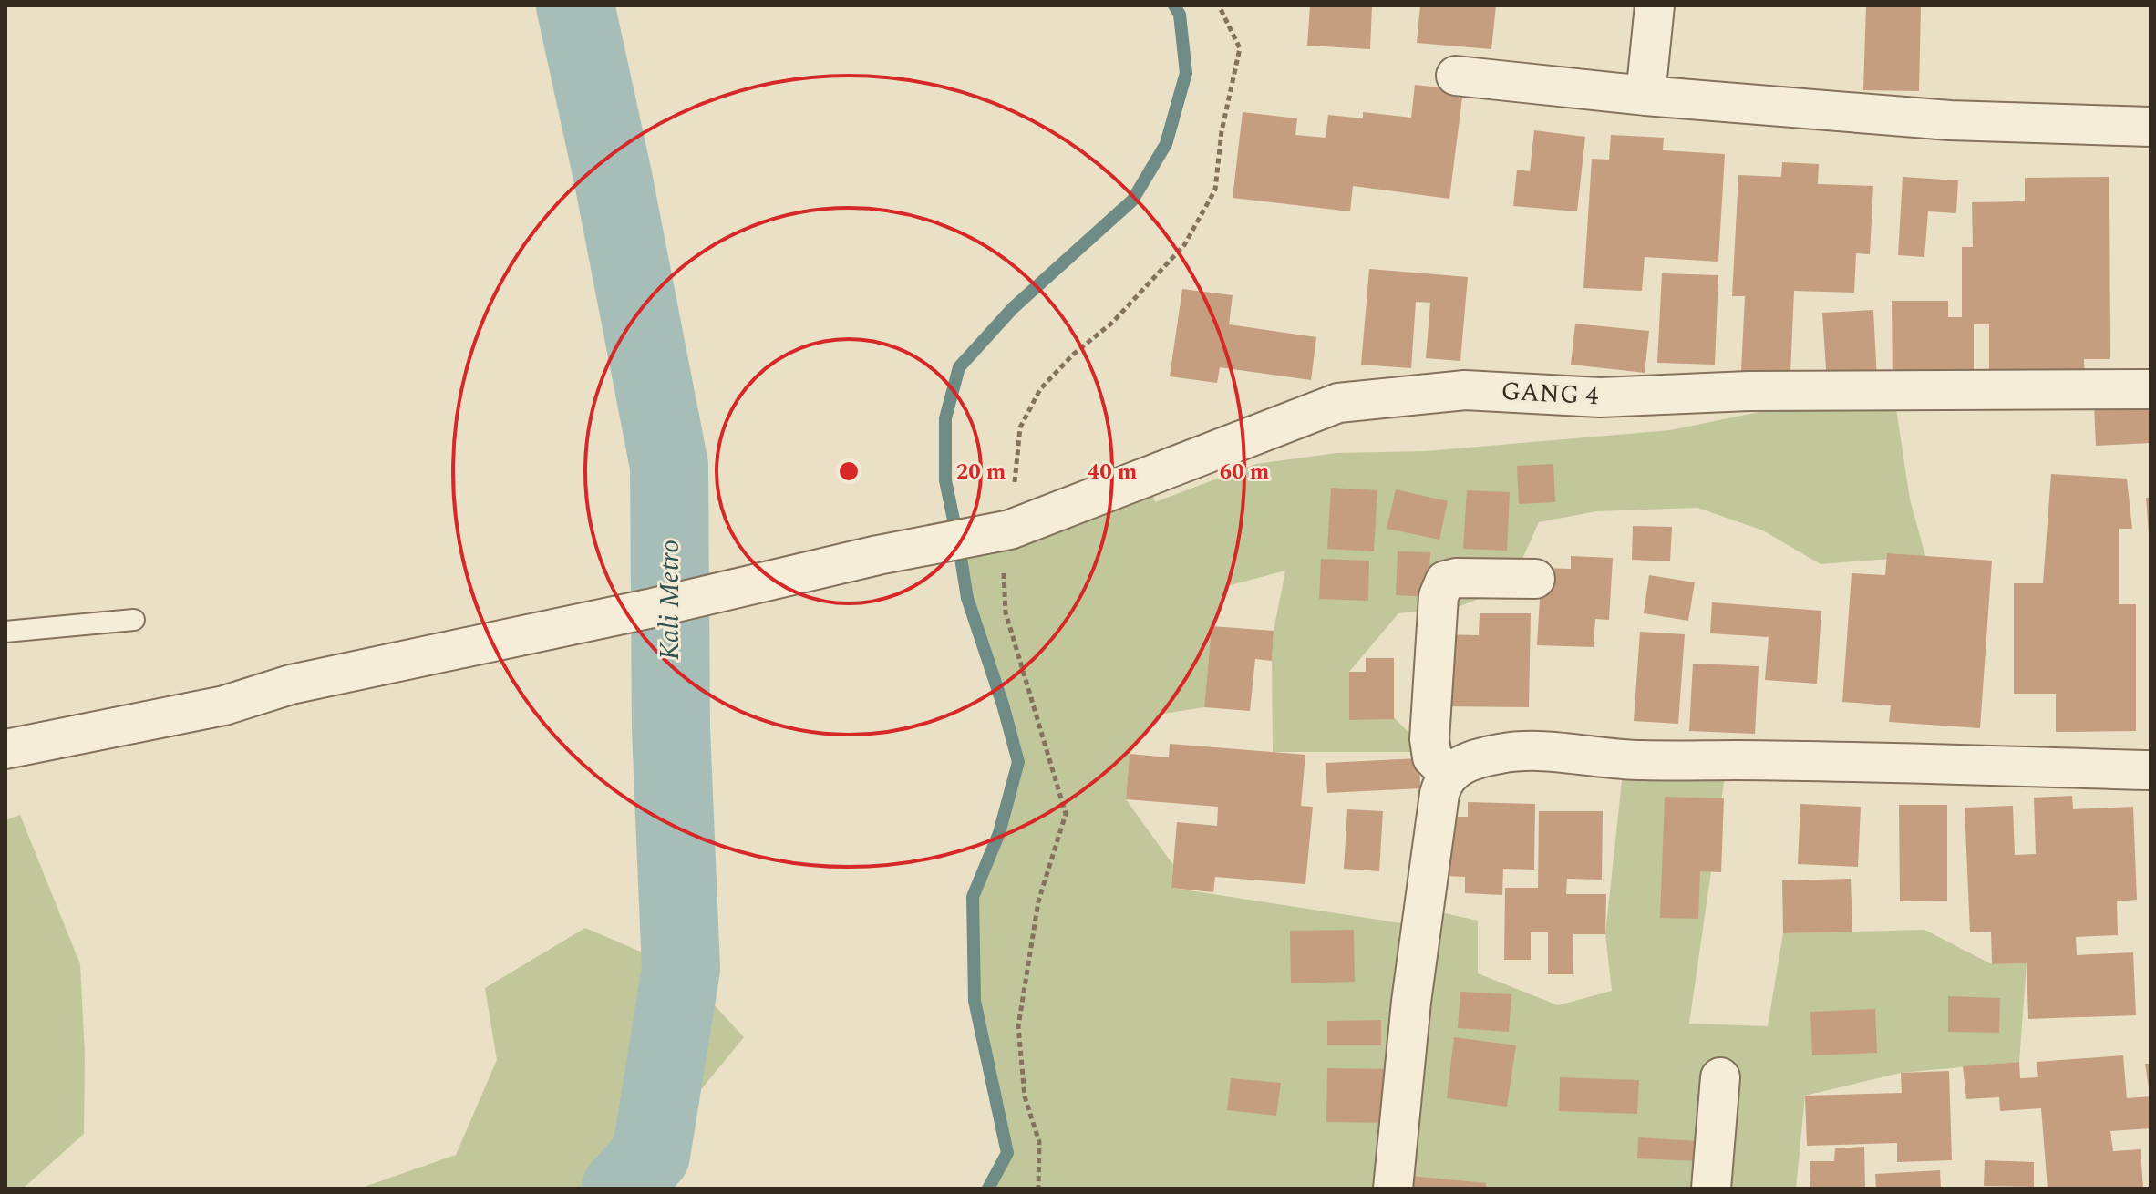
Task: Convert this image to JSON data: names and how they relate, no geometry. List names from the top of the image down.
{
  "streets": {
    "street": ["GANG 4"]
  },
  "water": ["Kali Metro"],
  "rings": ["20 m", "40 m", "60 m"]
}
